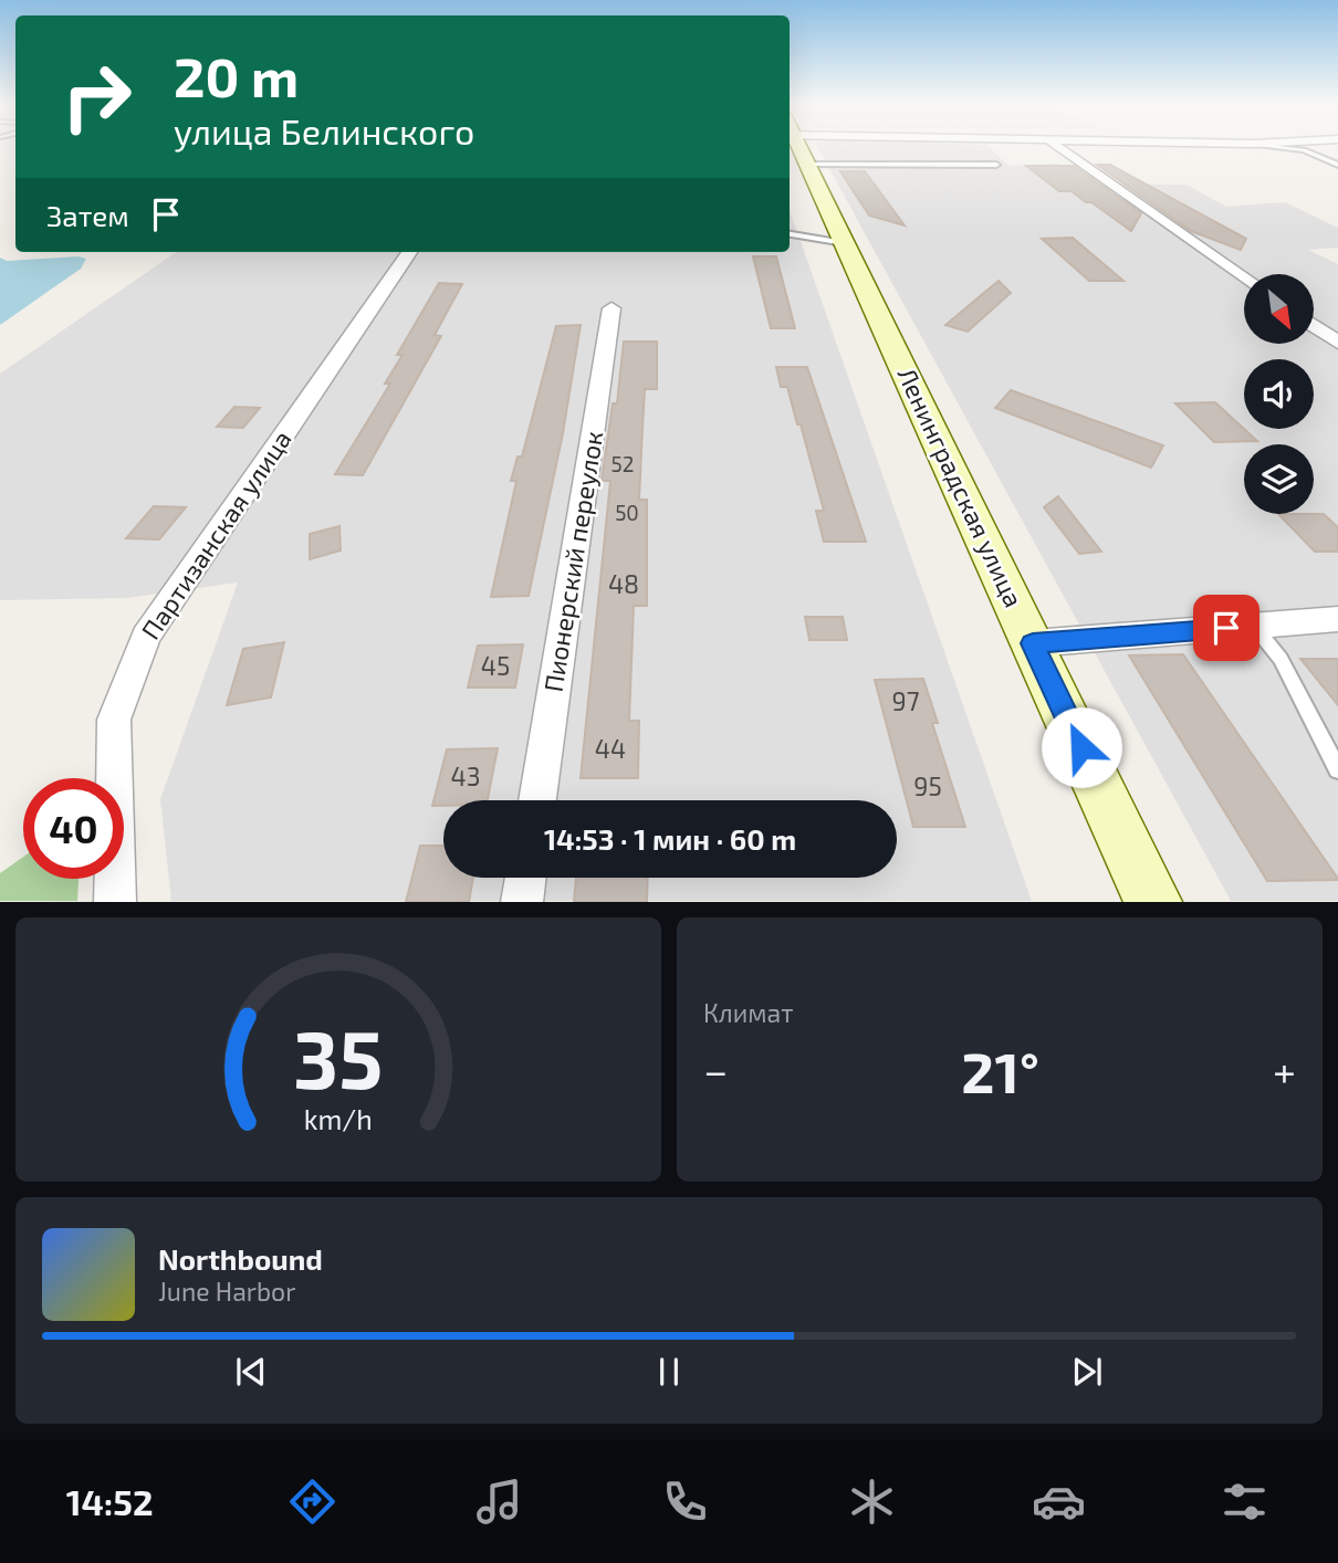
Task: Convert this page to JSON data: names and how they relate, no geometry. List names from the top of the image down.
{
  "streets": {
    "street": ["Ленинградская улица", "Партизанская улица", "Пионерский переулок"]
  },
  "house_numbers": [
    "52",
    "50",
    "48",
    "45",
    "97",
    "44",
    "43",
    "95"
  ],
  "north": "bottom right",
  "page": {
    "turn": ["20 m", "улица Белинского"],
    "then": "Затем",
    "limit": "40",
    "trip": "14:53 · 1 мин · 60 m",
    "tile": "Климат",
    "heat": ["−", "21°", "+"],
    "song": ["Northbound", "June Harbor"],
    "tabs": "14:52",
    "gauge": ["35", "km/h"]
  }
}
